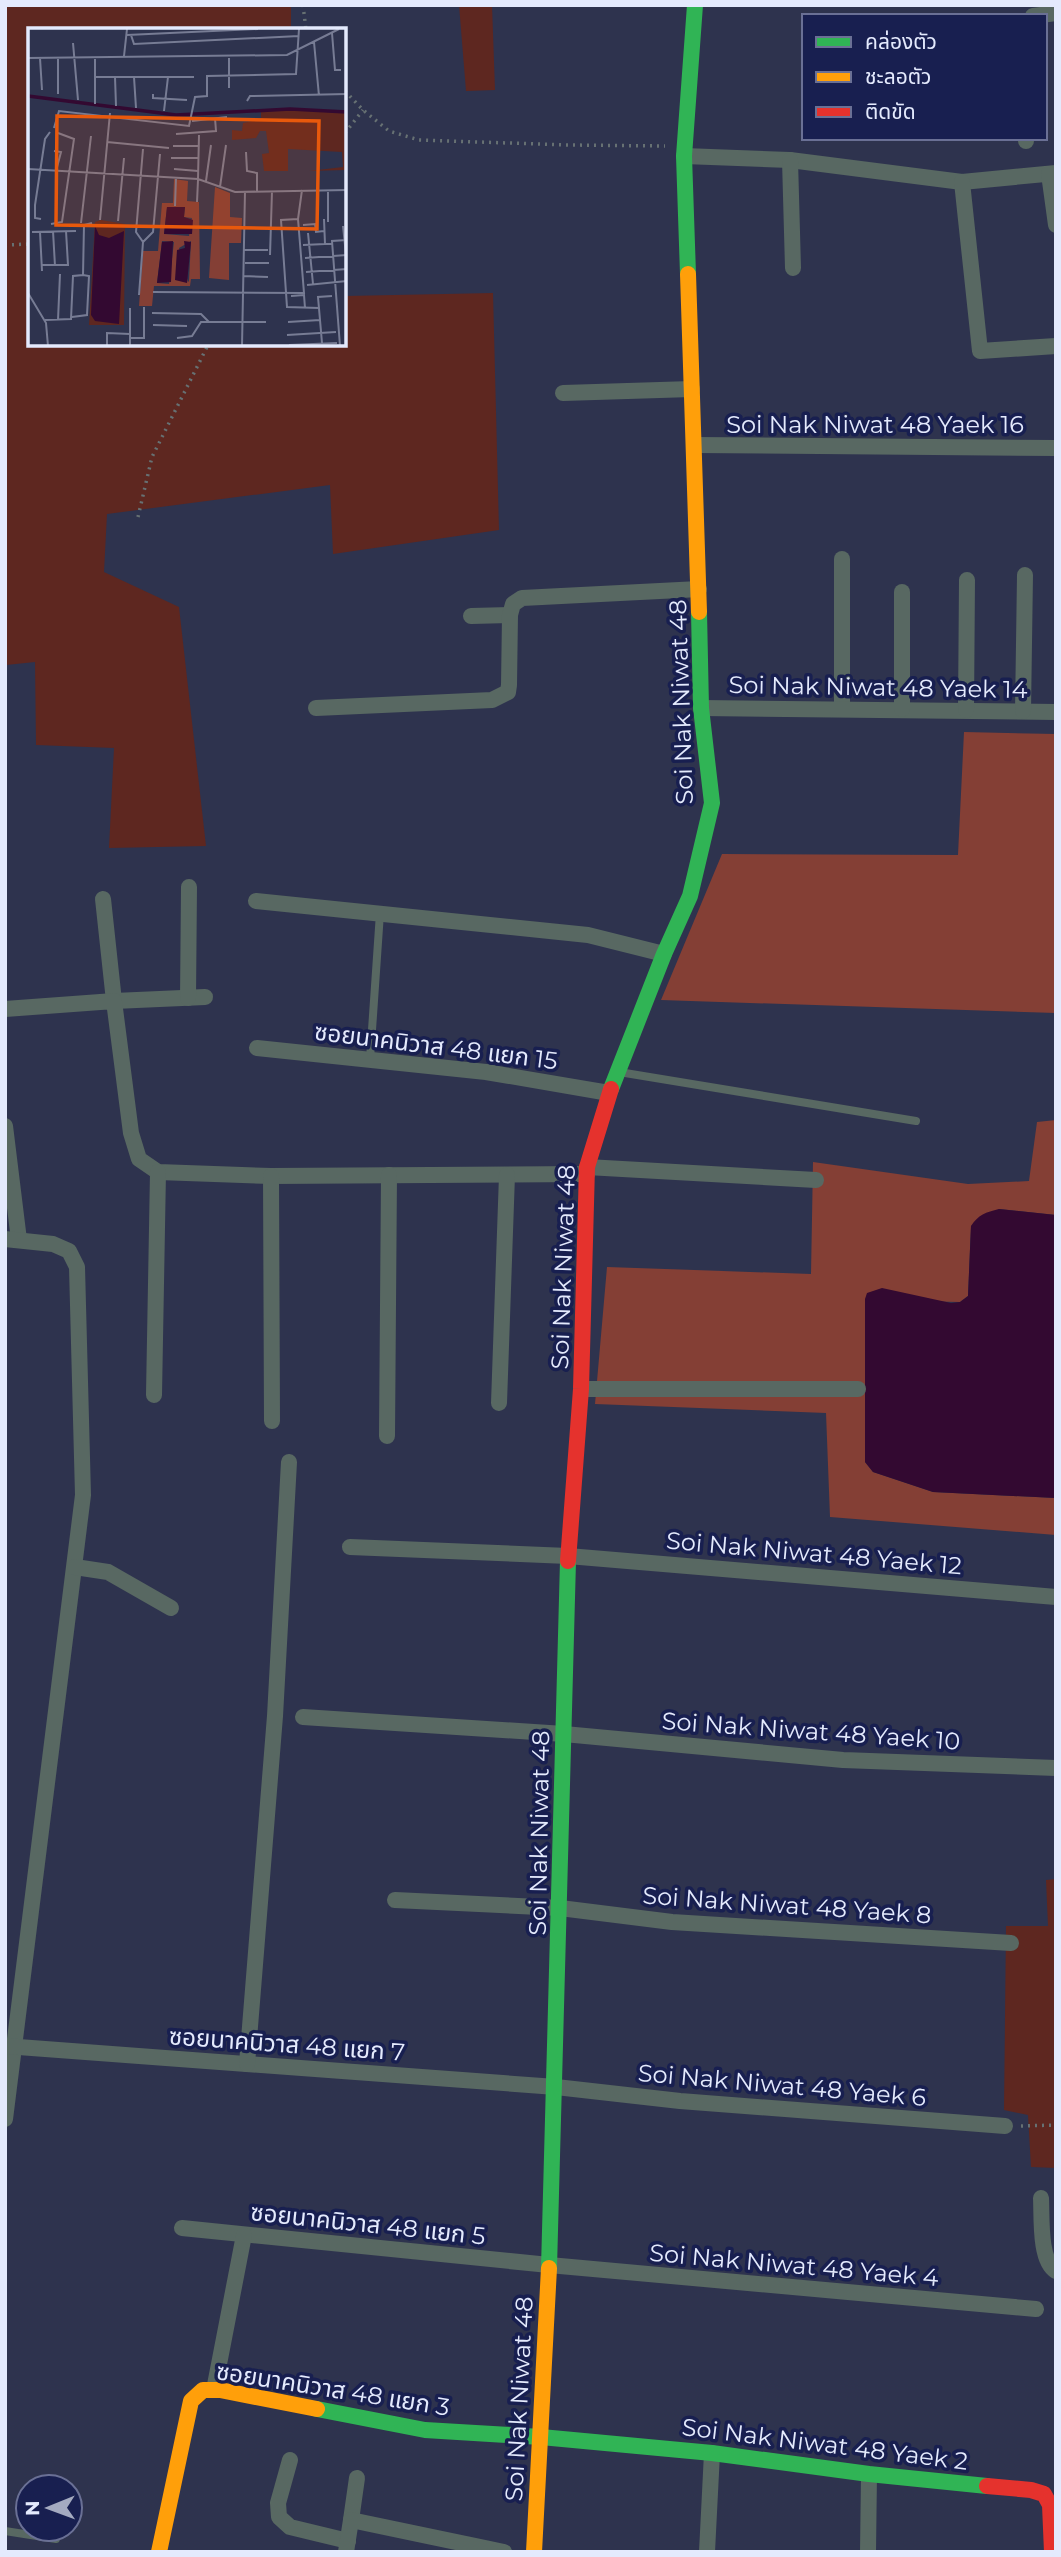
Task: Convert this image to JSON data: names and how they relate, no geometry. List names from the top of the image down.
{
  "streets": {
    "street": [
      "Soi Nak Niwat 48 Yaek 16",
      "Soi Nak Niwat 48 Yaek 14",
      "Soi Nak Niwat 48",
      "ซอยนาคนิวาส 48 แยก 15",
      "Soi Nak Niwat 48 Yaek 12",
      "Soi Nak Niwat 48 Yaek 10",
      "Soi Nak Niwat 48 Yaek 8",
      "ซอยนาคนิวาส 48 แยก 7",
      "Soi Nak Niwat 48 Yaek 6",
      "ซอยนาคนิวาส 48 แยก 5",
      "Soi Nak Niwat 48 Yaek 4",
      "ซอยนาคนิวาส 48 แยก 3",
      "Soi Nak Niwat 48 Yaek 2"
    ]
  },
  "crossings": [
    ["Soi Nak Niwat 48 Yaek 16", "Soi Nak Niwat 48"],
    ["Soi Nak Niwat 48 Yaek 14", "Soi Nak Niwat 48"],
    ["Soi Nak Niwat 48", "ซอยนาคนิวาส 48 แยก 15"],
    ["Soi Nak Niwat 48", "Soi Nak Niwat 48 Yaek 12"],
    ["Soi Nak Niwat 48", "Soi Nak Niwat 48 Yaek 10"],
    ["Soi Nak Niwat 48", "Soi Nak Niwat 48 Yaek 8"],
    ["Soi Nak Niwat 48", "ซอยนาคนิวาส 48 แยก 7"],
    ["Soi Nak Niwat 48", "Soi Nak Niwat 48 Yaek 6"],
    ["Soi Nak Niwat 48", "ซอยนาคนิวาส 48 แยก 5"],
    ["Soi Nak Niwat 48", "Soi Nak Niwat 48 Yaek 4"],
    ["Soi Nak Niwat 48", "ซอยนาคนิวาส 48 แยก 3"],
    ["Soi Nak Niwat 48", "Soi Nak Niwat 48 Yaek 2"],
    ["ซอยนาคนิวาส 48 แยก 7", "Soi Nak Niwat 48 Yaek 6"],
    ["ซอยนาคนิวาส 48 แยก 5", "Soi Nak Niwat 48 Yaek 4"],
    ["ซอยนาคนิวาส 48 แยก 3", "Soi Nak Niwat 48 Yaek 2"]
  ],
  "legend": ["คล่องตัว", "ชะลอตัว", "ติดขัด"],
  "north": "left"
}
